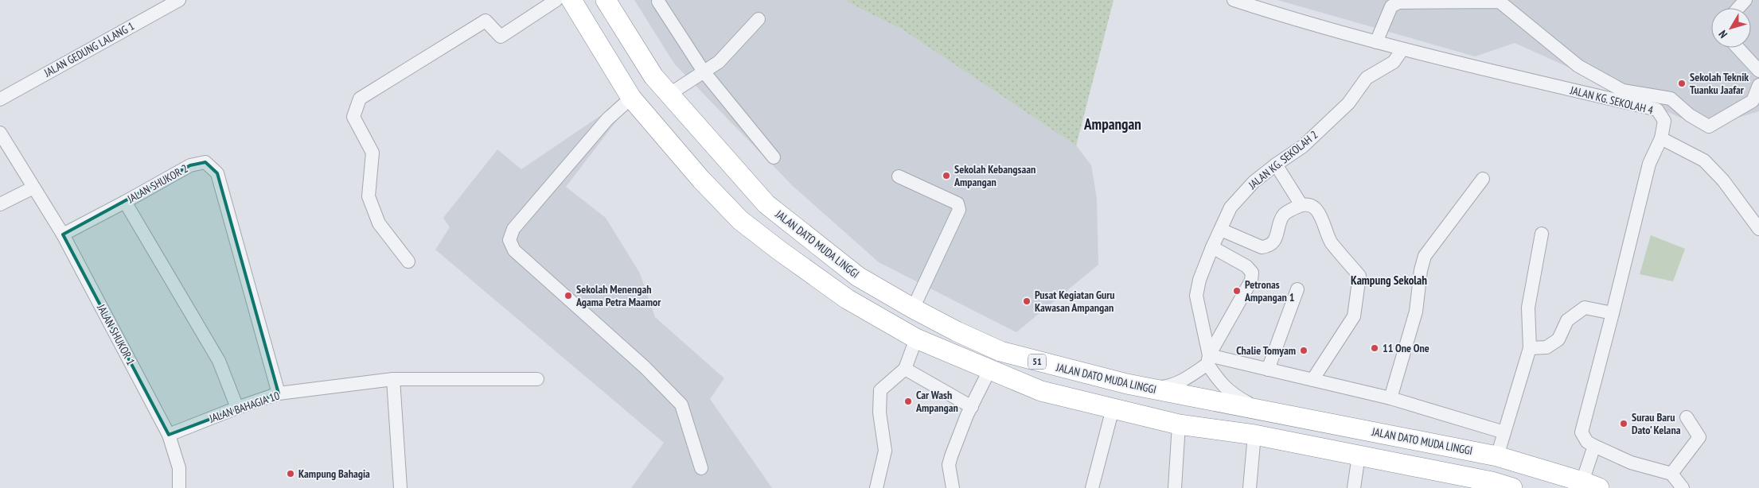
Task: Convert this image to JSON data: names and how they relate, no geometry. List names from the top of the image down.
{
  "streets": {
    "highway": ["JALAN DATO MUDA LINGGI", "51"],
    "street": [
      "JALAN GEDUNG LALANG 1",
      "JALAN KG. SEKOLAH 4",
      "JALAN KG. SEKOLAH 2",
      "JALAN SHUKOR 2",
      "JALAN SHUKOR 1",
      "JALAN BAHAGIA 10"
    ]
  },
  "crossings": [
    ["JALAN KG. SEKOLAH 4", "JALAN KG. SEKOLAH 2"],
    ["JALAN KG. SEKOLAH 2", "JALAN DATO MUDA LINGGI"],
    ["JALAN SHUKOR 2", "JALAN SHUKOR 1"],
    ["JALAN SHUKOR 2", "JALAN BAHAGIA 10"],
    ["JALAN SHUKOR 1", "JALAN BAHAGIA 10"]
  ],
  "districts": ["Ampangan", "Kampung Sekolah"],
  "places": [
    "Sekolah Teknik Tuanku Jaafar",
    "Sekolah Kebangsaan Ampangan",
    "Petronas Ampangan 1",
    "Sekolah Menengah Agama Petra Maamor",
    "Pusat Kegiatan Guru Kawasan Ampangan",
    "11 One One",
    "Chalie Tomyam",
    "Car Wash Ampangan",
    "Surau Baru Dato' Kelana",
    "Kampung Bahagia"
  ],
  "north": "bottom left"
}
